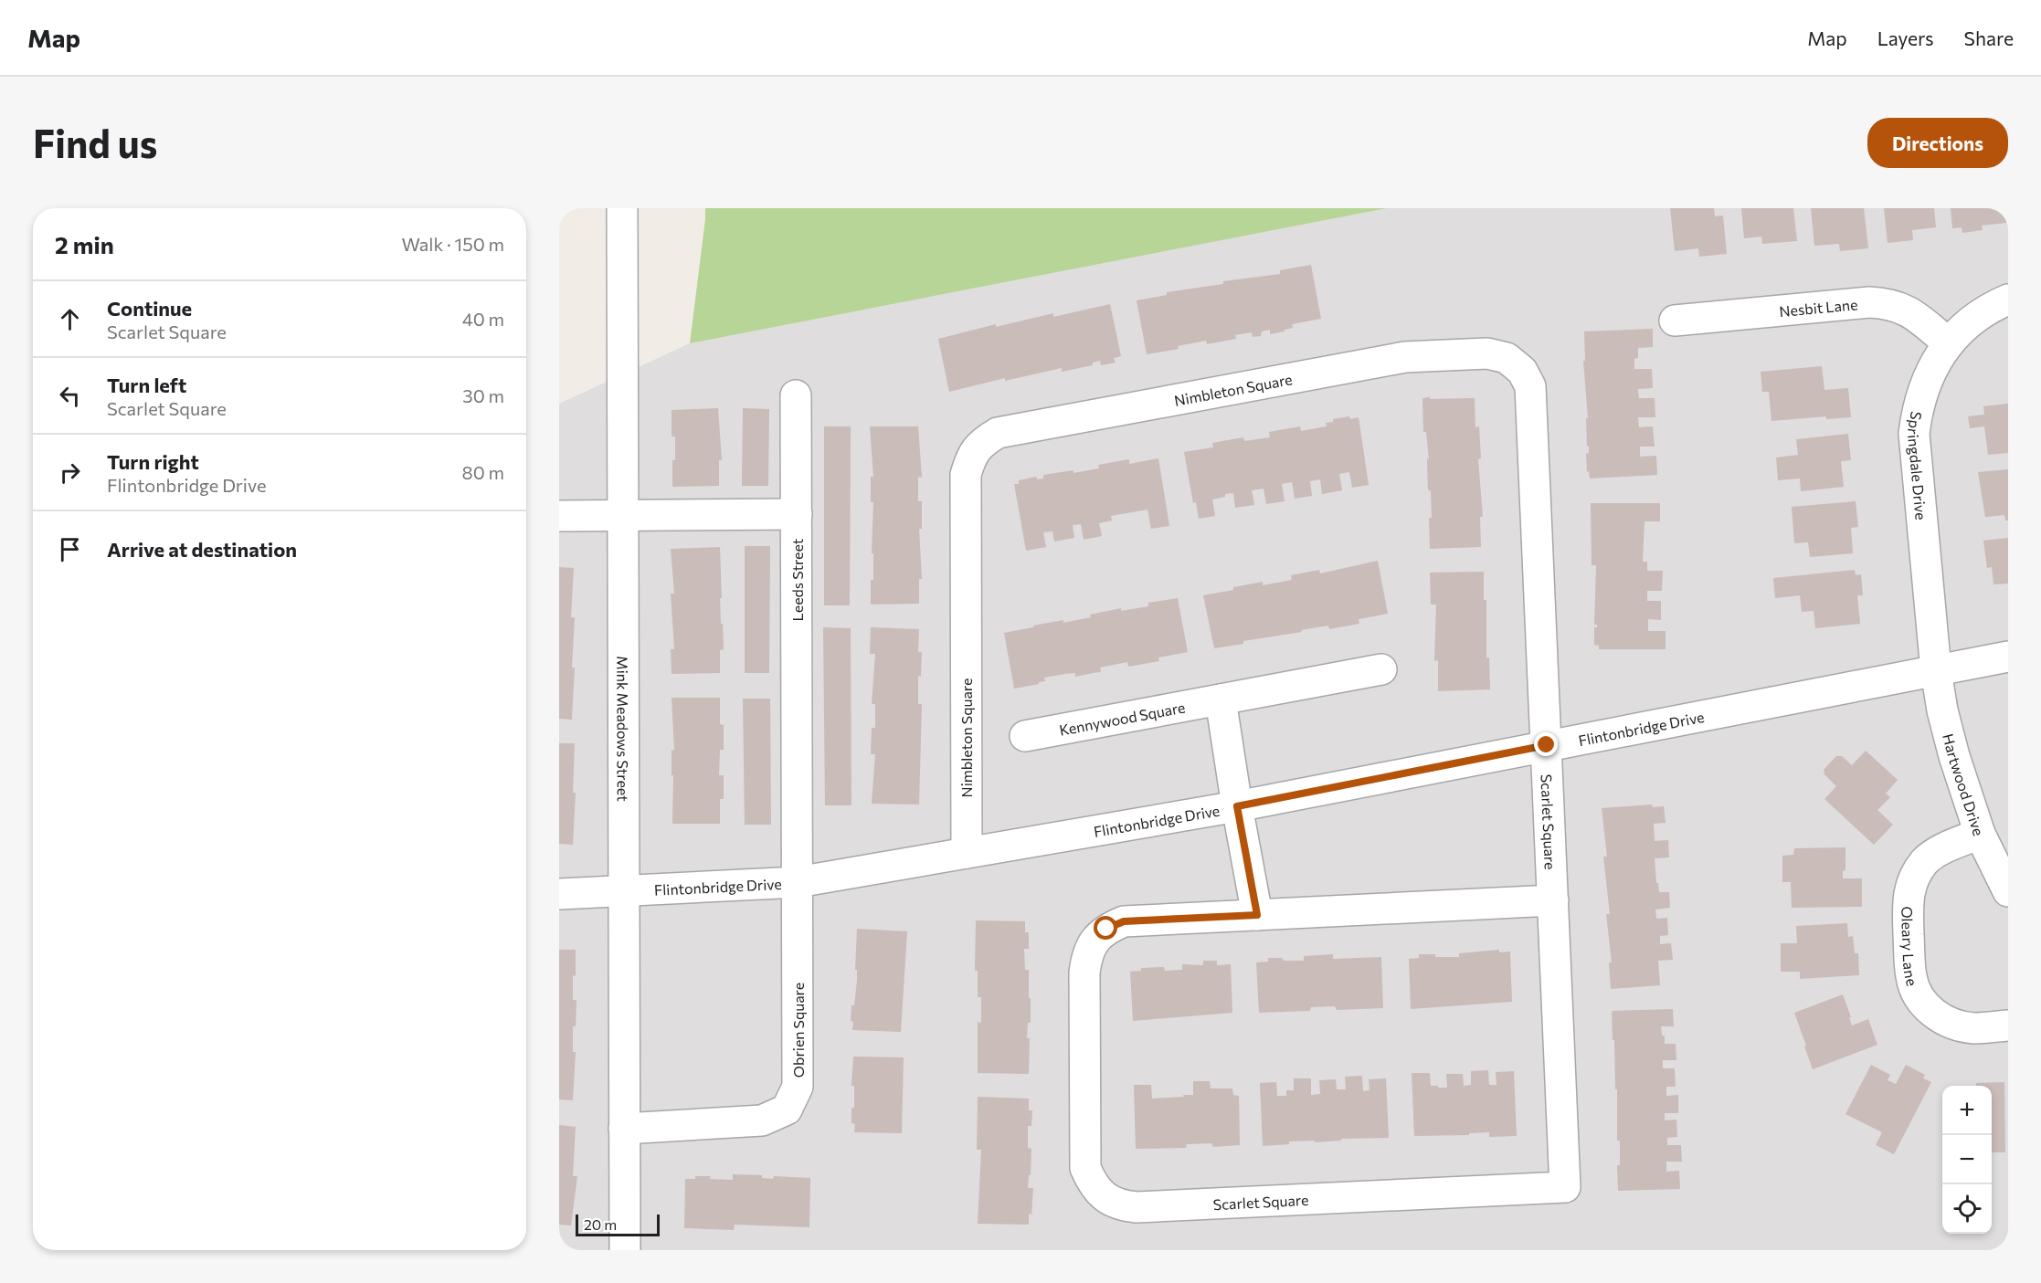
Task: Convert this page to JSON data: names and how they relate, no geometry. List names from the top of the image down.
{
  "streets": {
    "street": [
      "Nesbit Lane",
      "Nimbleton Square",
      "Springdale Drive",
      "Leeds Street",
      "Kennywood Square",
      "Flintonbridge Drive",
      "Mink Meadows Street",
      "Hartwood Drive",
      "Scarlet Square",
      "Oleary Lane",
      "Obrien Square"
    ]
  },
  "crossings": [
    ["Nesbit Lane", "Springdale Drive"],
    ["Nimbleton Square", "Flintonbridge Drive"],
    ["Nimbleton Square", "Scarlet Square"],
    ["Springdale Drive", "Flintonbridge Drive"],
    ["Springdale Drive", "Hartwood Drive"],
    ["Leeds Street", "Flintonbridge Drive"],
    ["Leeds Street", "Obrien Square"],
    ["Flintonbridge Drive", "Mink Meadows Street"],
    ["Flintonbridge Drive", "Hartwood Drive"],
    ["Flintonbridge Drive", "Scarlet Square"],
    ["Flintonbridge Drive", "Obrien Square"],
    ["Mink Meadows Street", "Obrien Square"],
    ["Hartwood Drive", "Oleary Lane"]
  ],
  "scale_bar": "20 m",
  "page": {
    "header": "Map",
    "nav": ["Map", "Layers", "Share"],
    "buttons": "Directions",
    "title": "Find us",
    "heading": ["2 min", "Walk · 150 m"],
    "list": [
      ["Continue", "Scarlet Square", "40 m"],
      ["Turn left", "Scarlet Square", "30 m"],
      ["Turn right", "Flintonbridge Drive", "80 m"],
      "Arrive at destination"
    ],
    "map_buttons": ["+", "−"],
    "scale": "20 m"
  }
}
